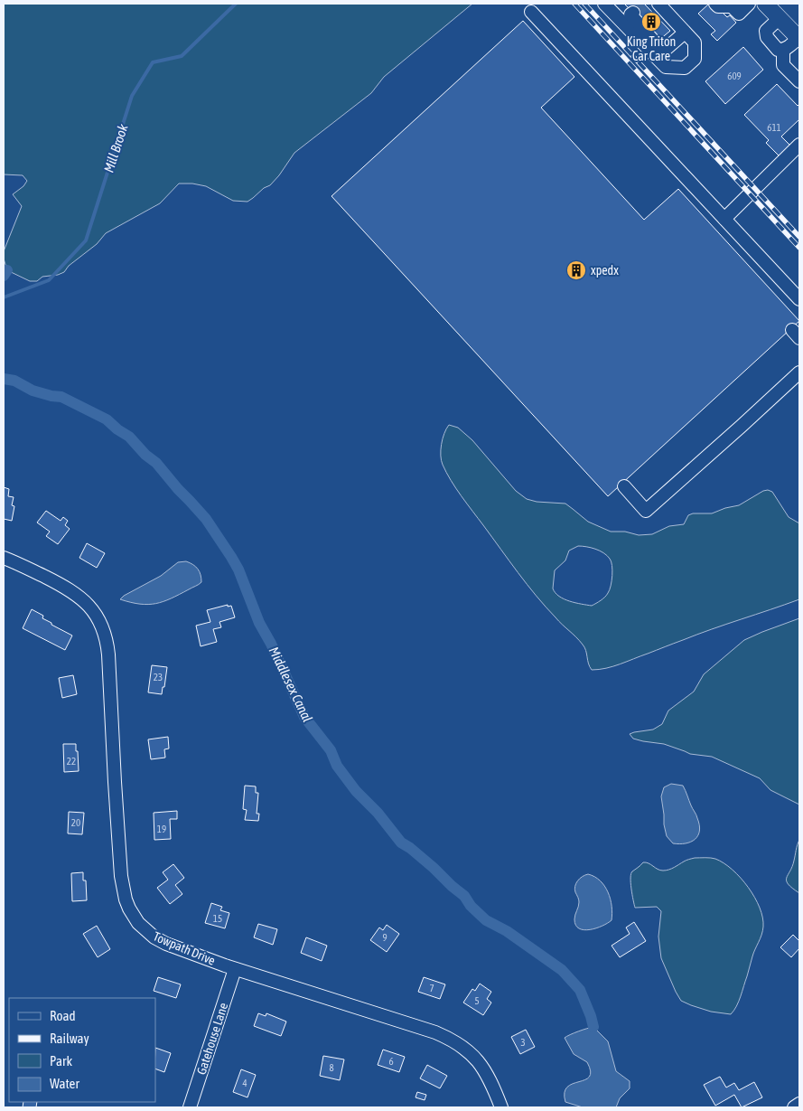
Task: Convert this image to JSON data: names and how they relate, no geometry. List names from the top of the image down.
{
  "streets": {
    "street": ["Towpath Drive", "Gatehouse Lane"]
  },
  "crossings": [
    ["Towpath Drive", "Gatehouse Lane"]
  ],
  "water": ["Mill Brook", "Middlesex Canal"],
  "places": {
    "building": ["King Triton Car Care", "xpedx"]
  },
  "house_numbers": [
    "609",
    "611",
    "23",
    "22",
    "20",
    "19",
    "15",
    "9",
    "7",
    "5",
    "3",
    "6",
    "8",
    "4"
  ],
  "legend": [
    "Road",
    "Railway",
    "Park",
    "Water"
  ]
}
